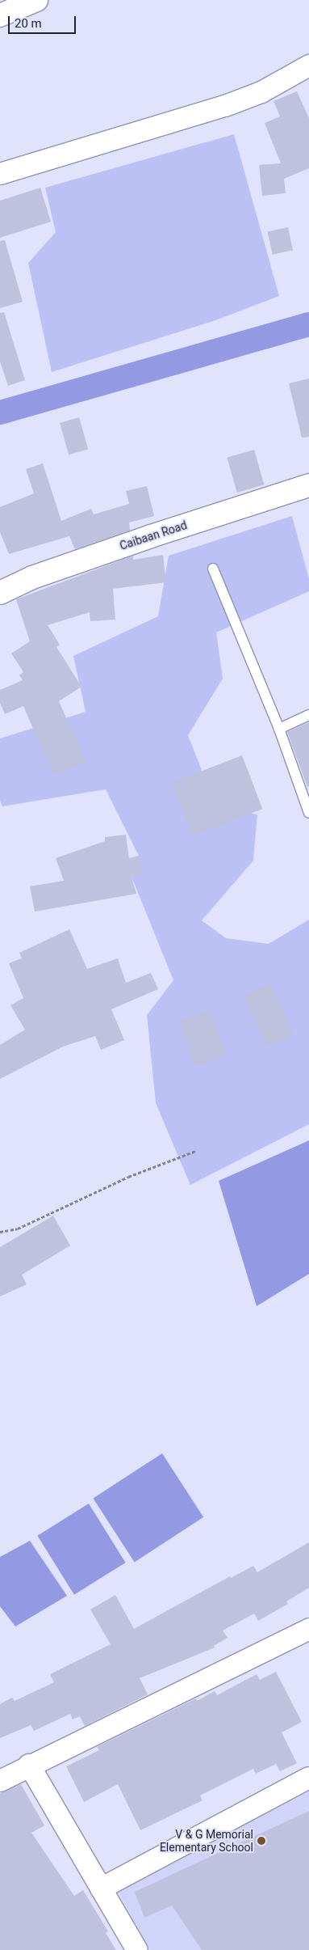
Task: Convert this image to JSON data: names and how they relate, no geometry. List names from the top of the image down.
{
  "streets": {
    "street": ["Caibaan Road"]
  },
  "places": ["V & G Memorial Elementary School"],
  "scale_bar": "20 m"
}
